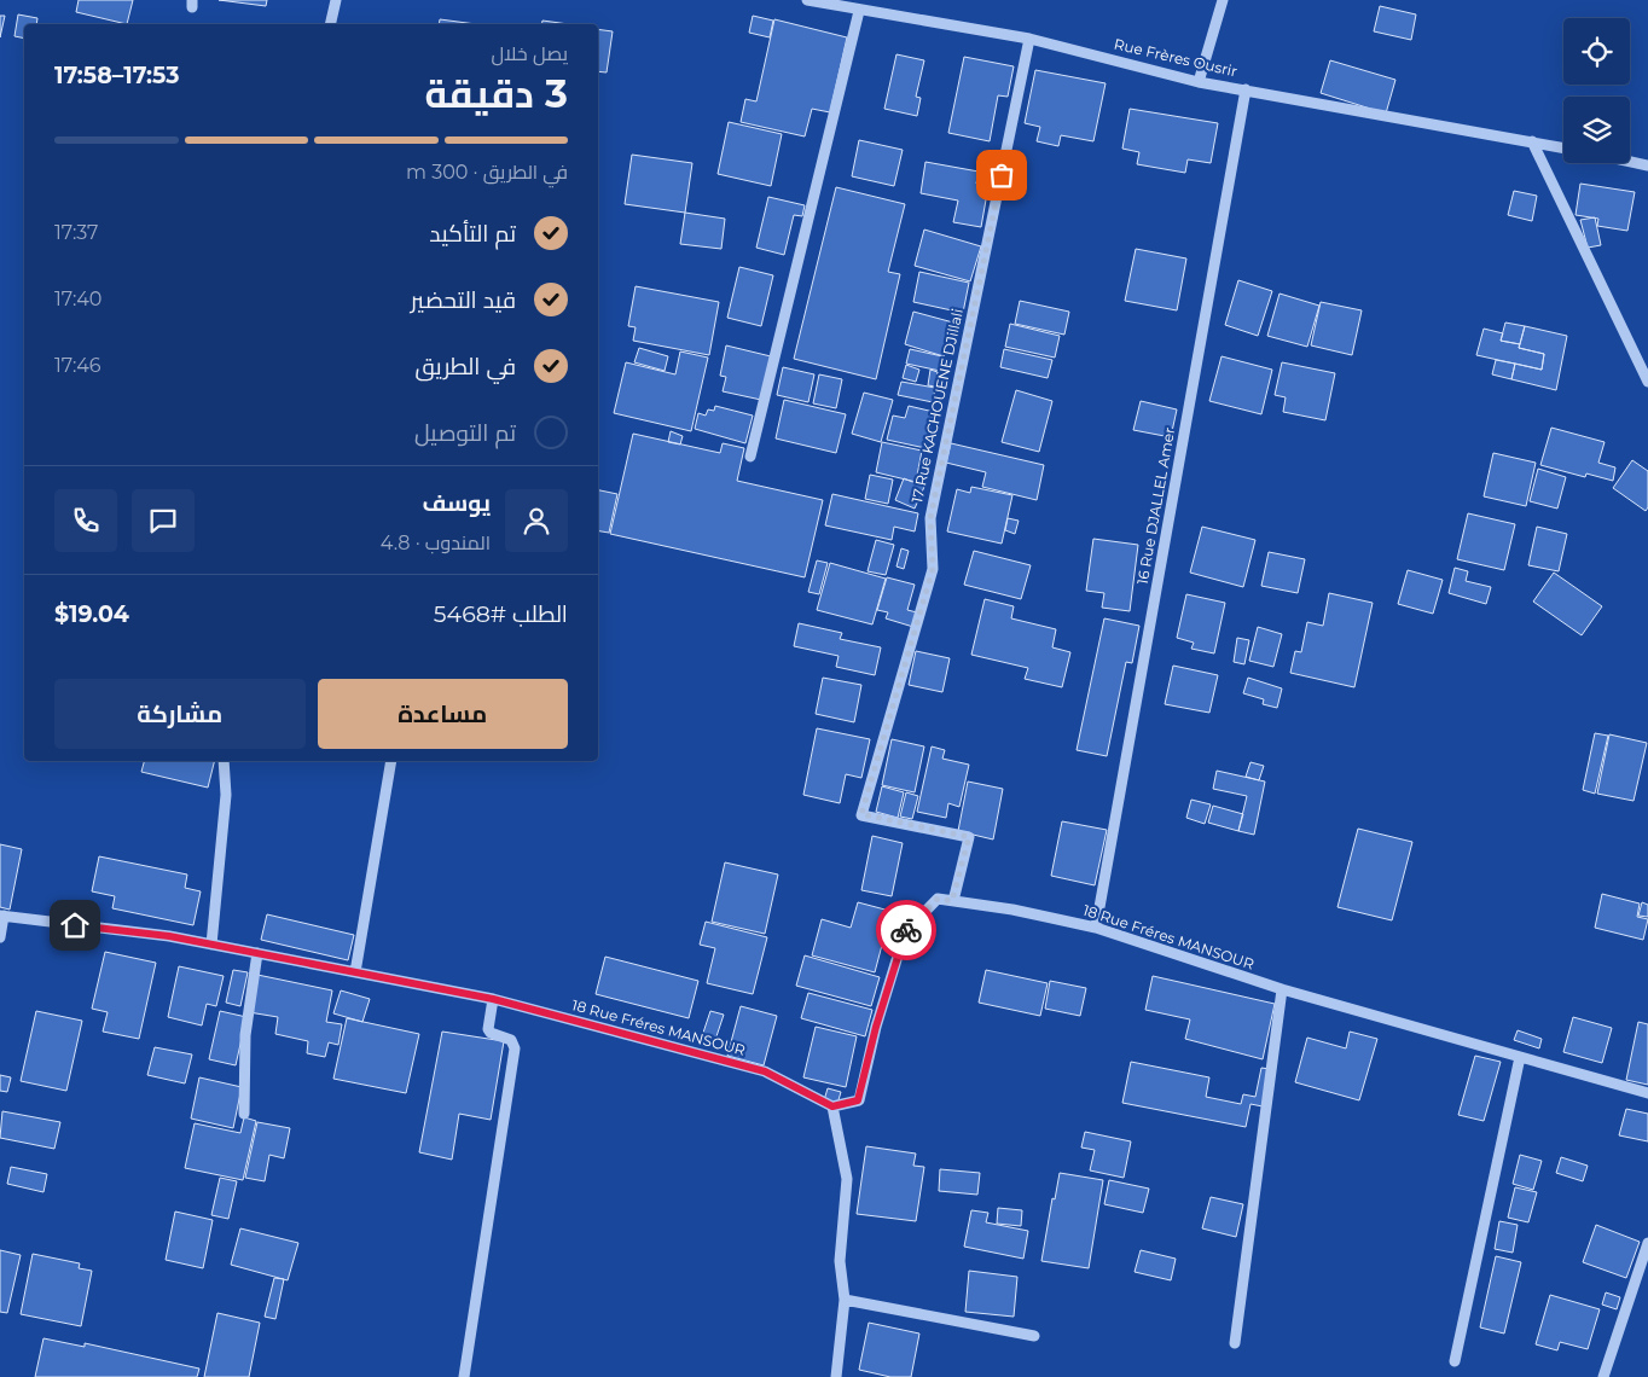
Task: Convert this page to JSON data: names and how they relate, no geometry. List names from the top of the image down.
{
  "streets": {
    "street": [
      "Rue Frères Ousrir",
      "17 Rue KACHOUENE DJillali",
      "16 Rue DJALLEL Amer",
      "18 Rue Fréres MANSOUR"
    ]
  },
  "crossings": [
    ["Rue Frères Ousrir", "17 Rue KACHOUENE DJillali"],
    ["Rue Frères Ousrir", "16 Rue DJALLEL Amer"],
    ["17 Rue KACHOUENE DJillali", "18 Rue Fréres MANSOUR"],
    ["16 Rue DJALLEL Amer", "18 Rue Fréres MANSOUR"]
  ],
  "page": {
    "heading": ["3 دقيقة", "يصل خلال", "17:53–17:58"],
    "panel": [
      "يوسف",
      "المندوب · 4.8",
      "الطلب #5468",
      "$19.04"
    ],
    "bar": "في الطريق · 300 m",
    "list": [
      ["تم التأكيد", "17:37"],
      ["قيد التحضير", "17:40"],
      ["في الطريق", "17:46"],
      "تم التوصيل"
    ],
    "buttons": ["مساعدة", "مشاركة"]
  }
}
